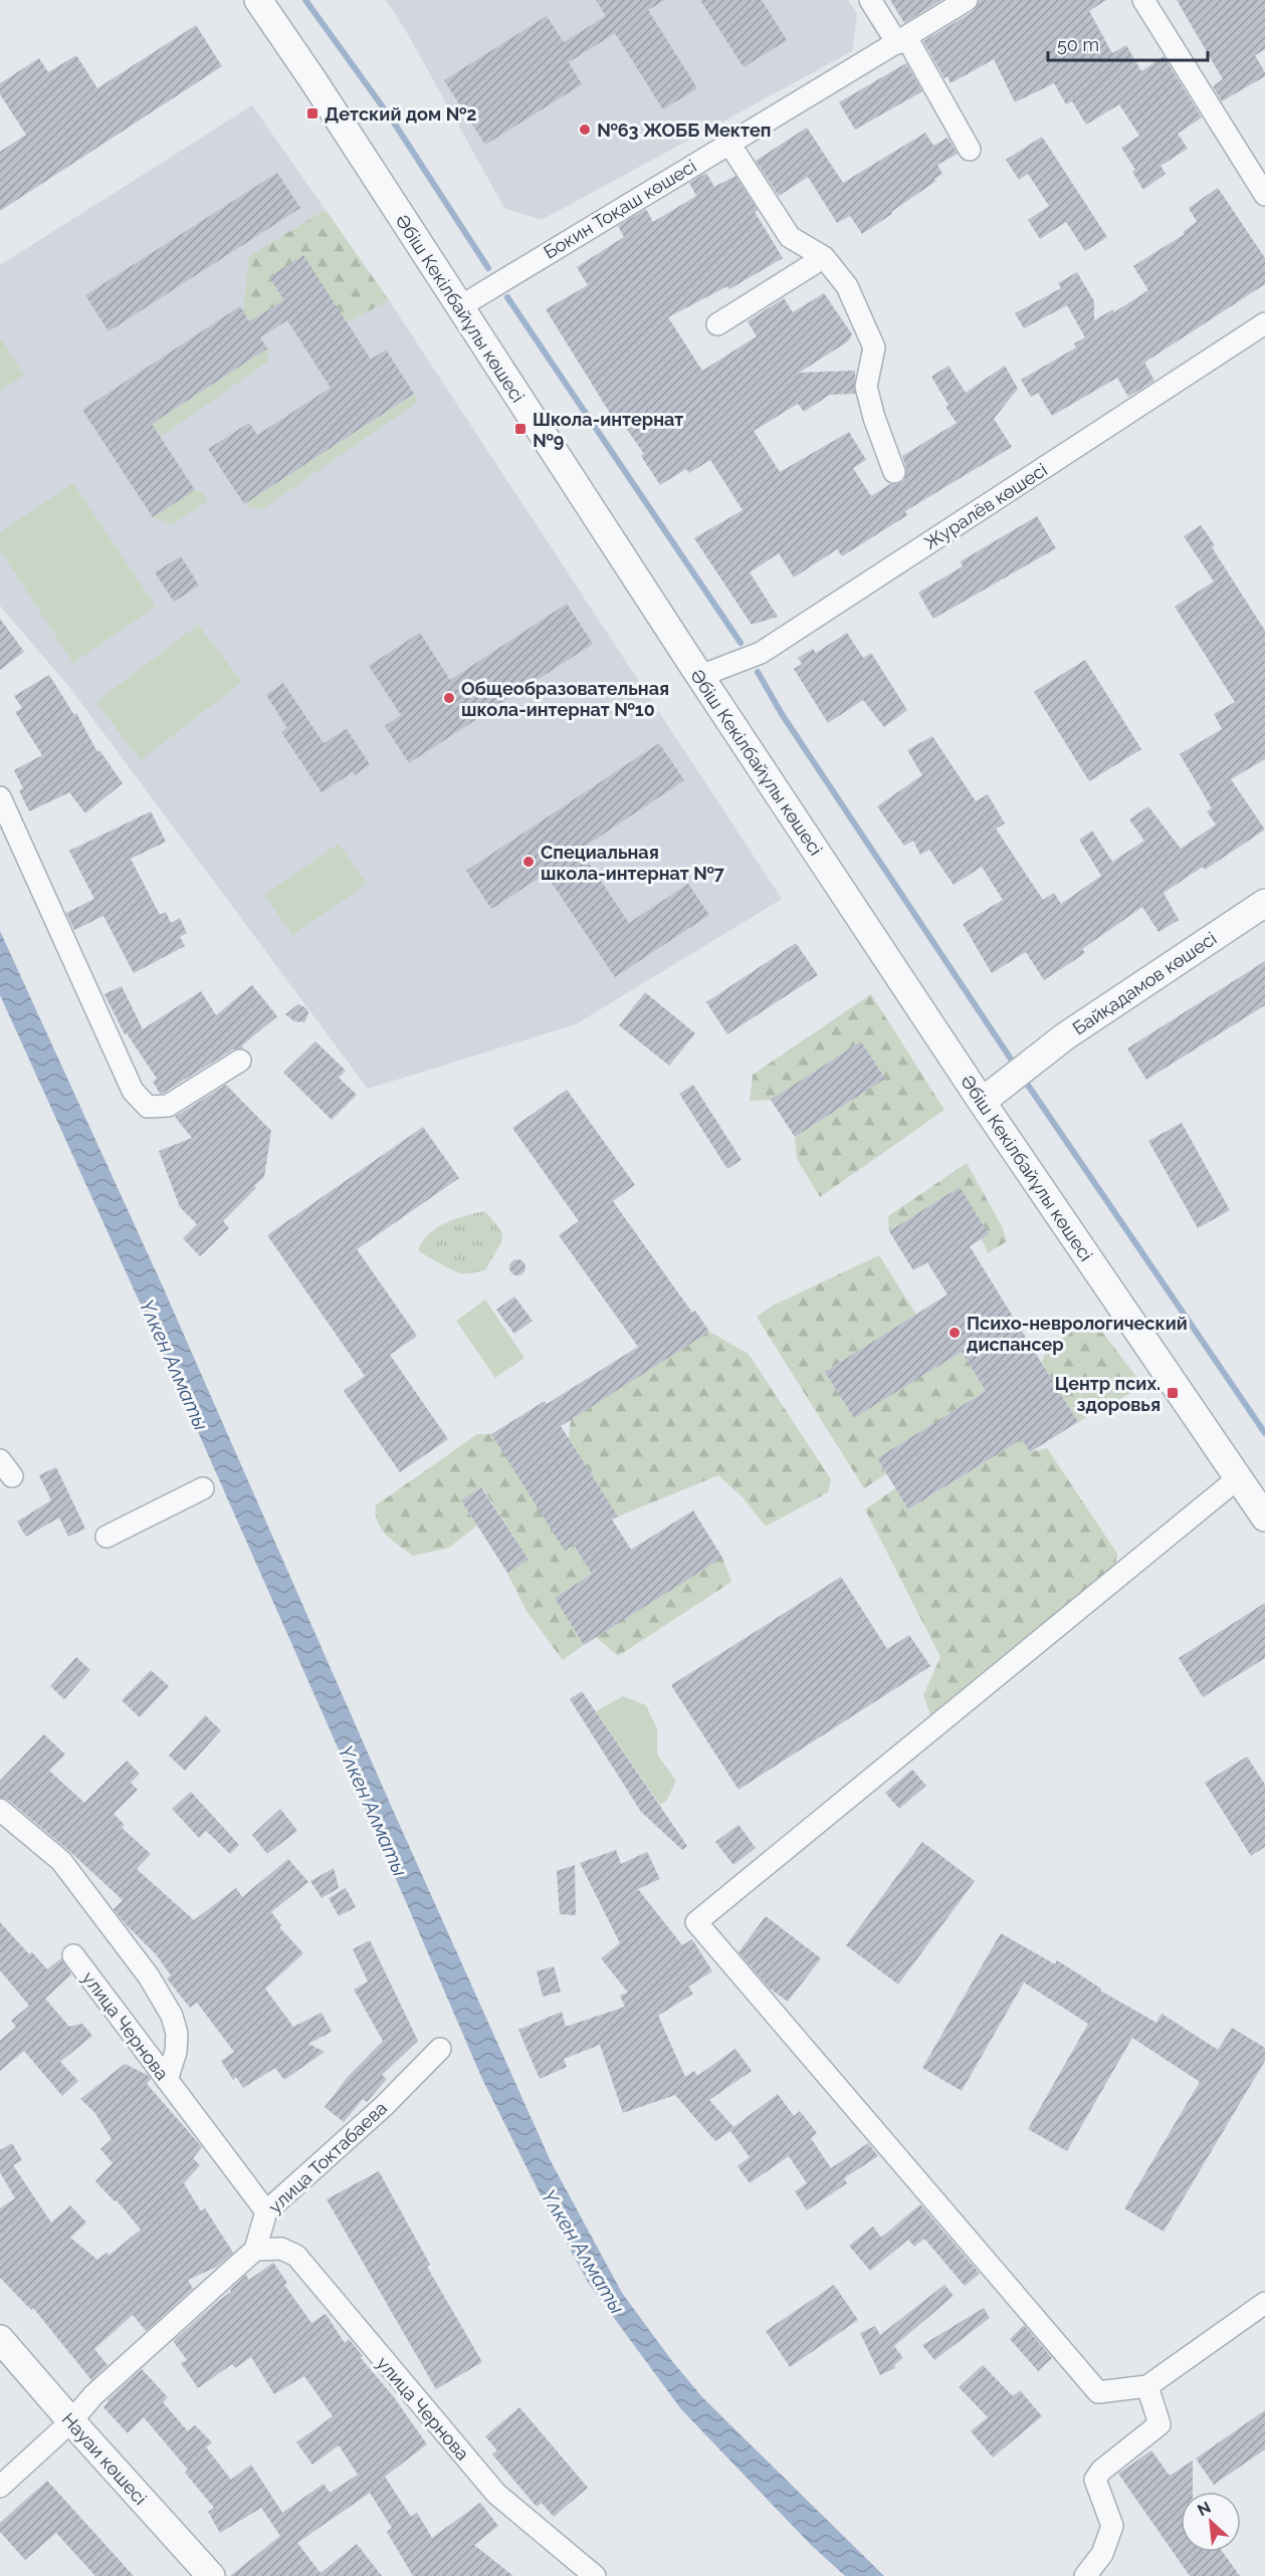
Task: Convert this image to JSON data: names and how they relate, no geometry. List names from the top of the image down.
{
  "streets": {
    "street": [
      "Бокин Тоқаш көшесі",
      "Әбіш Кекілбайұлы көшесі",
      "Журалёв көшесі",
      "Байқадамов көшесі",
      "улица Чернова",
      "улица Токтабаева",
      "Науаи көшесі"
    ]
  },
  "crossings": [
    ["Бокин Тоқаш көшесі", "Әбіш Кекілбайұлы көшесі"],
    ["Әбіш Кекілбайұлы көшесі", "Журалёв көшесі"],
    ["Әбіш Кекілбайұлы көшесі", "Байқадамов көшесі"],
    ["улица Чернова", "улица Токтабаева"]
  ],
  "water": ["Үлкен Алматы"],
  "places": {
    "transit": ["Детский дом №2", "Школа-интернат №9", "Центр псих. здоровья"],
    "other": [
      "№63 ЖОББ Мектеп",
      "Общеобразовательная школа-интернат №10",
      "Специальная школа-интернат №7",
      "Психо-неврологический диспансер"
    ]
  },
  "scale_bar": "50 m",
  "north": "top left"
}
